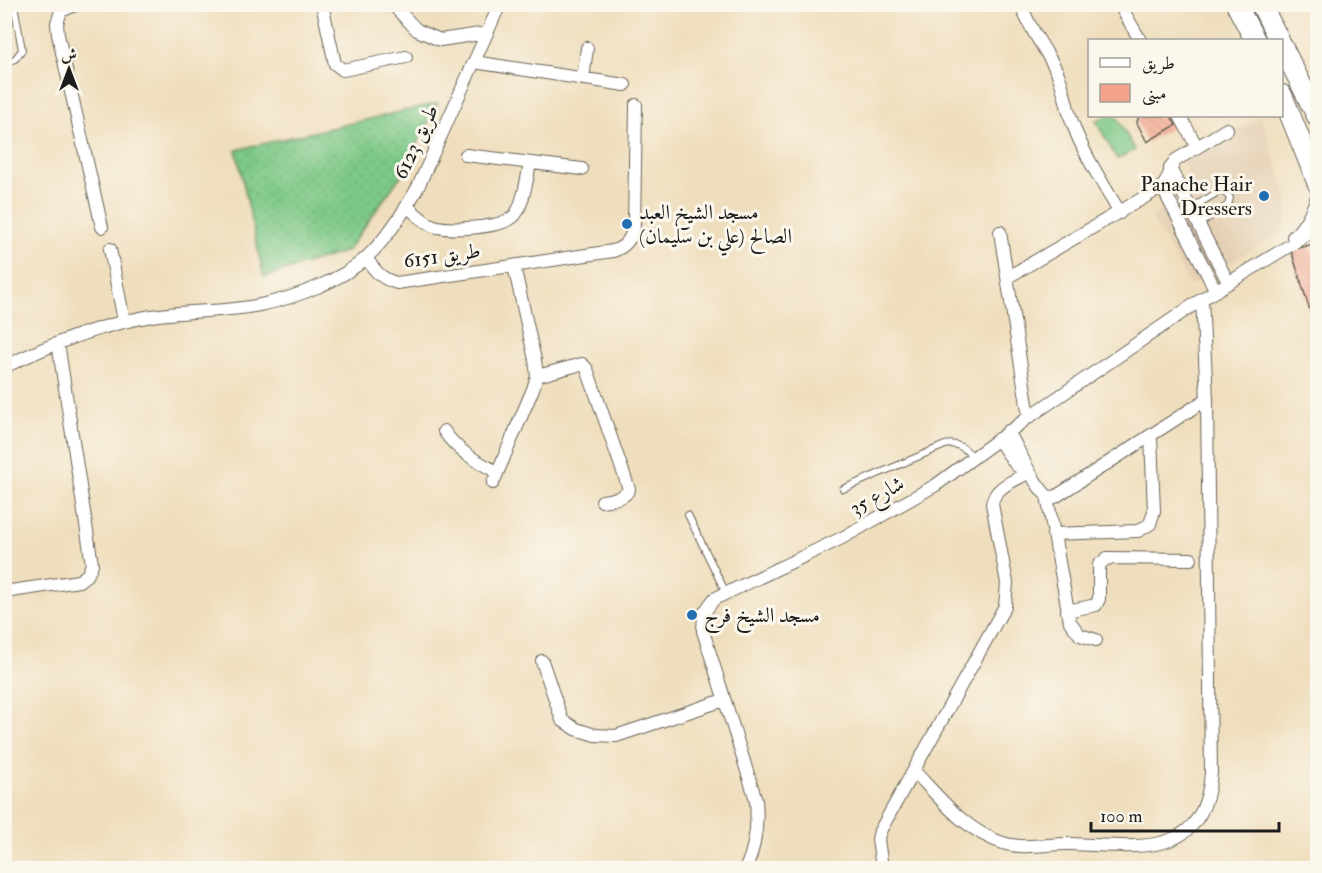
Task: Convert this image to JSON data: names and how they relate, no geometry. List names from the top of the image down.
{
  "streets": {
    "street": ["طريق 6123", "طريق 6151", "شارع 35"]
  },
  "crossings": [
    ["طريق 6123", "طريق 6151"]
  ],
  "places": ["Panache Hair Dressers", "مسجد الشيخ العبد الصالح (علي بن سليمان)", "مسجد الشيخ فرج"],
  "legend": ["طريق", "مبنى"],
  "scale_bar": "100 m",
  "north": "top"
}
